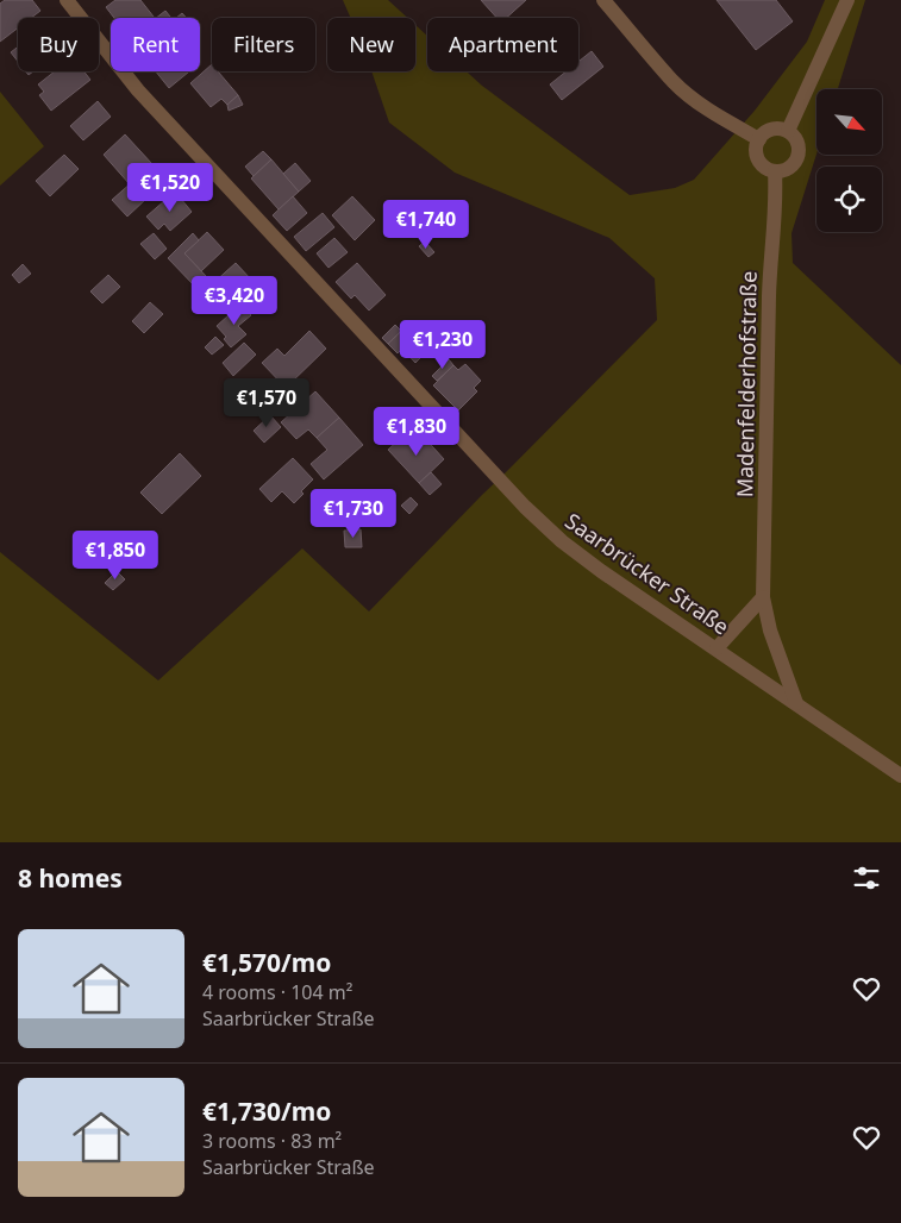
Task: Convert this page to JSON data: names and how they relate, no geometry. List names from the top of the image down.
{
  "streets": {
    "street": ["Madenfelderhofstraße", "Saarbrücker Straße"]
  },
  "crossings": [
    ["Madenfelderhofstraße", "Saarbrücker Straße"]
  ],
  "north": "bottom right",
  "page": {
    "chip": [
      "Buy",
      "Rent",
      "Filters",
      "New",
      "Apartment"
    ],
    "price": [
      "€1,520",
      "€1,740",
      "€3,420",
      "€1,230",
      "€1,570",
      "€1,830",
      "€1,730",
      "€1,850"
    ],
    "heading": "8 homes",
    "list": [
      {
        "name": "€1,570/mo",
        "note": "4 rooms · 104 m² · Saarbrücker Straße"
      },
      {
        "name": "€1,730/mo",
        "note": "3 rooms · 83 m² · Saarbrücker Straße"
      }
    ]
  }
}
